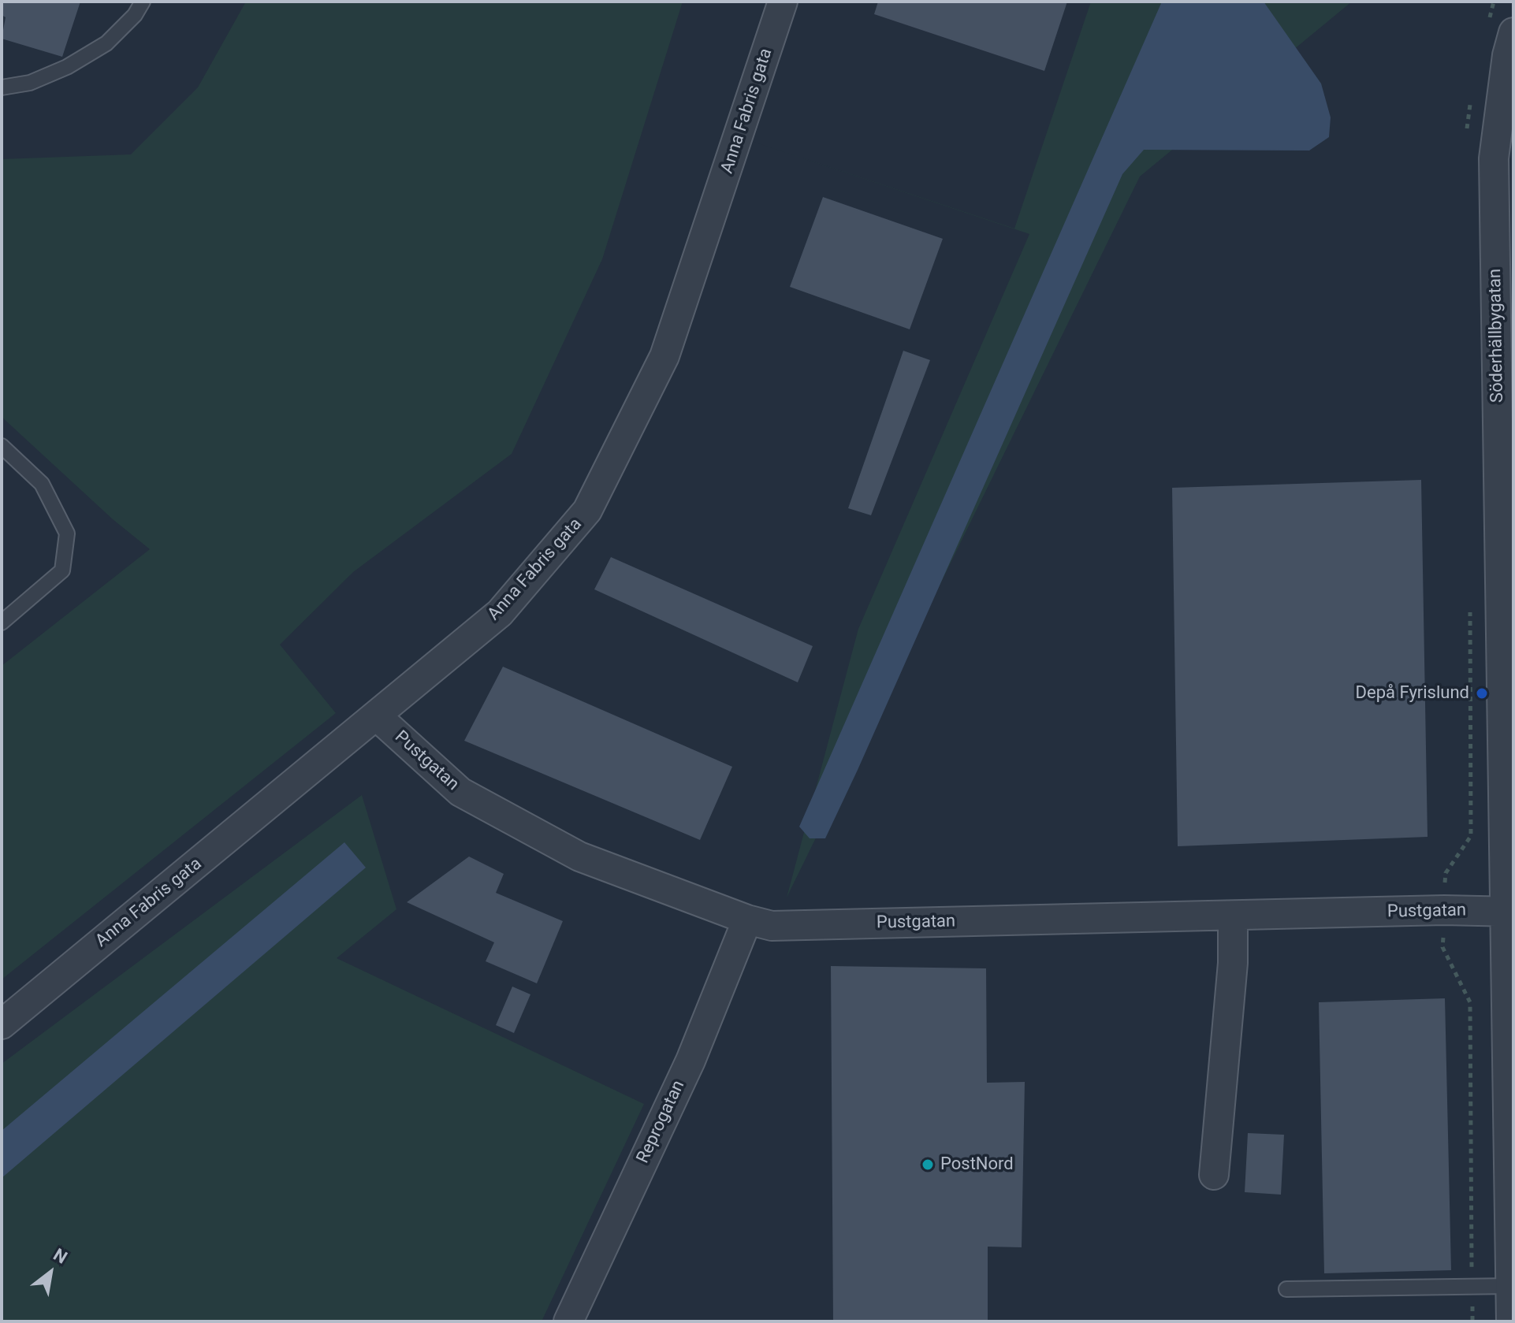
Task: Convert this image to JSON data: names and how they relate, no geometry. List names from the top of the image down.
{
  "streets": {
    "street": [
      "Anna Fabris gata",
      "Söderhällbygatan",
      "Pustgatan",
      "Reprogatan"
    ]
  },
  "crossings": [
    ["Anna Fabris gata", "Pustgatan"],
    ["Söderhällbygatan", "Pustgatan"],
    ["Pustgatan", "Reprogatan"]
  ],
  "places": ["Depå Fyrislund", "PostNord"],
  "north": "top right"
}
